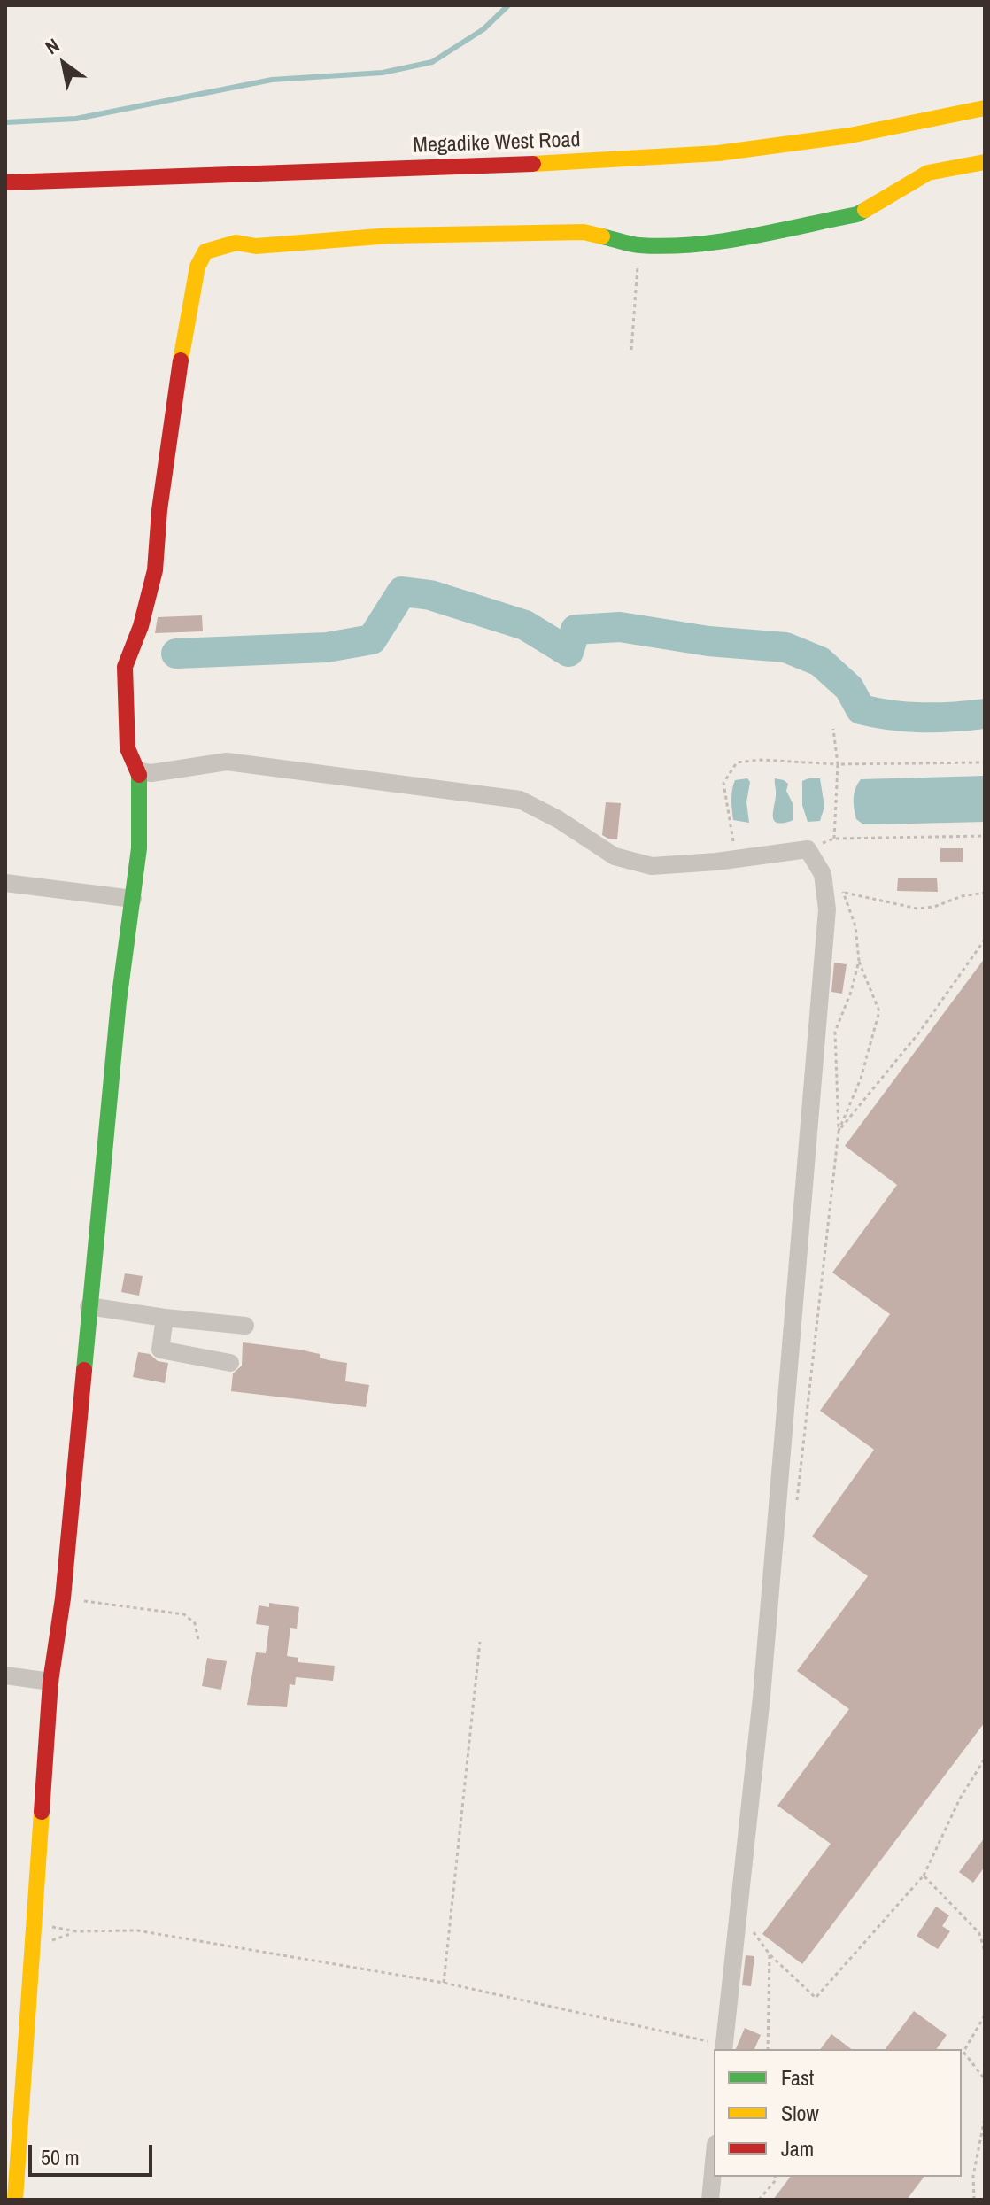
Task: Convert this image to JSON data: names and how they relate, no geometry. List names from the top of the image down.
{
  "streets": {
    "street": ["Megadike West Road"]
  },
  "legend": ["Fast", "Slow", "Jam"],
  "scale_bar": "50 m",
  "north": "top left"
}
